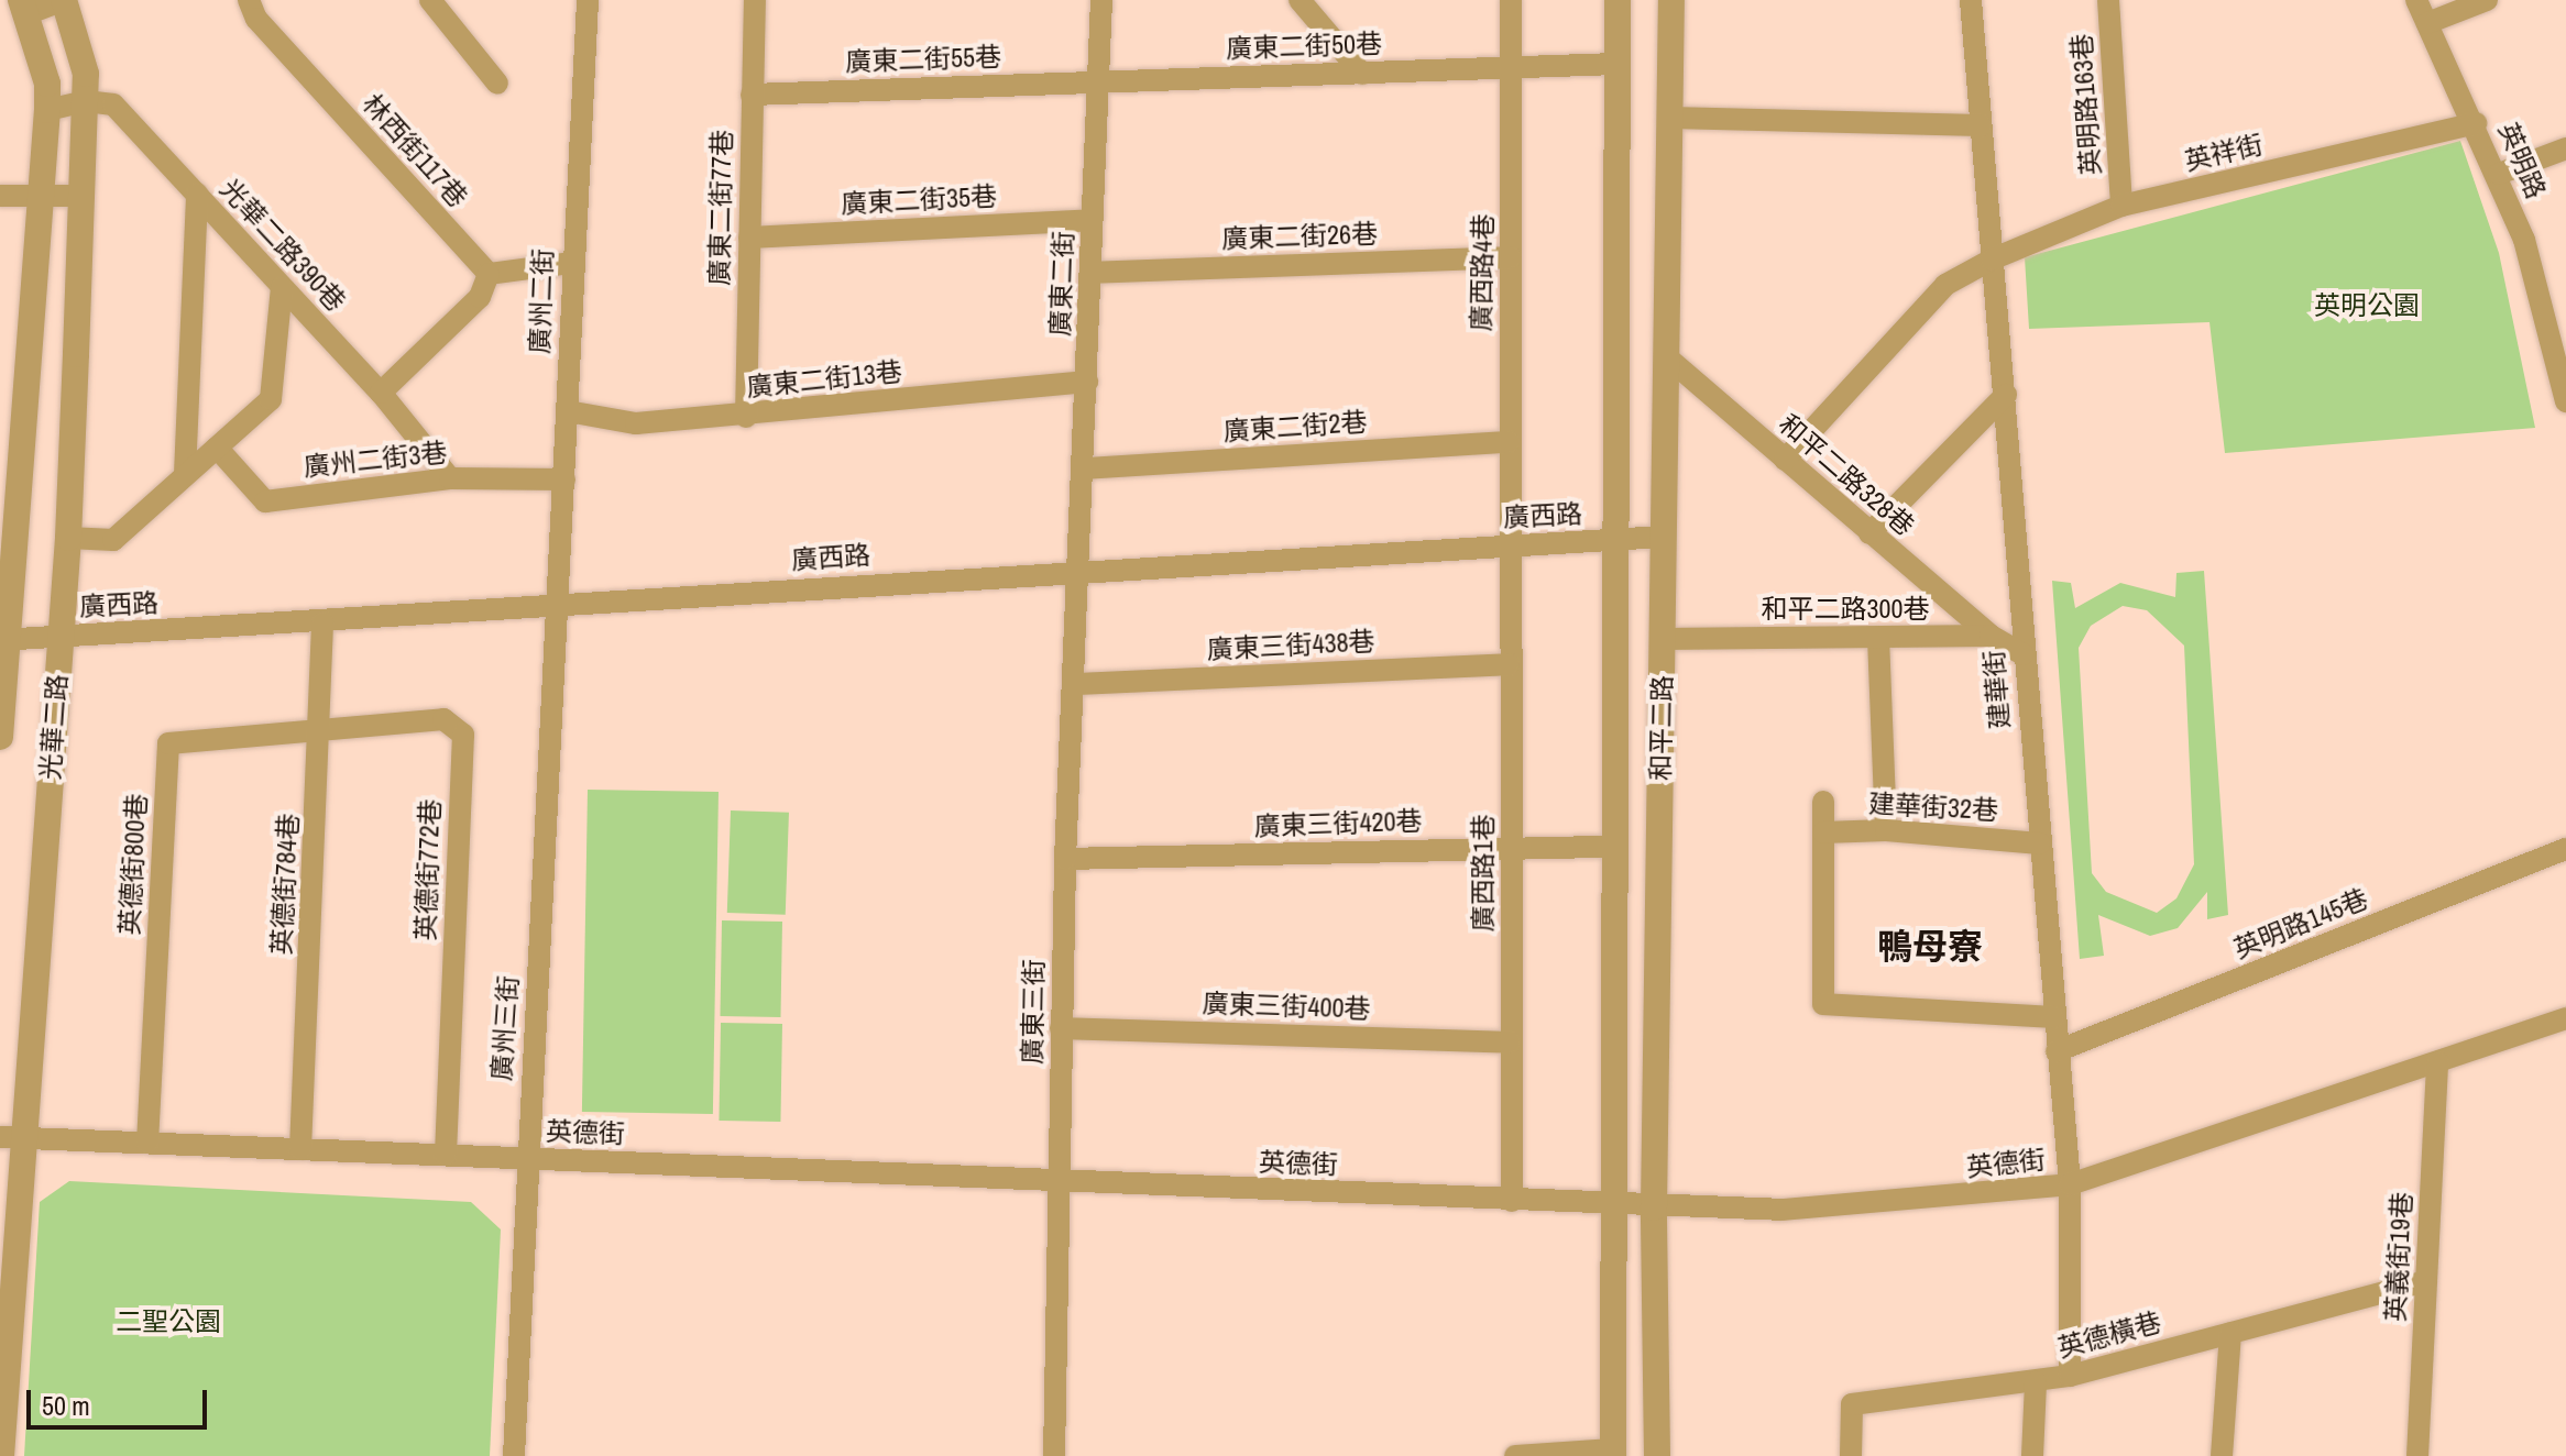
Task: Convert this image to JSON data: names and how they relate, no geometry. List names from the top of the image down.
{
  "streets": {
    "street": [
      "廣東二街50巷",
      "廣東二街55巷",
      "英明路163巷",
      "林西街117巷",
      "英祥街",
      "英明路",
      "廣東二街35巷",
      "廣東二街77巷",
      "廣東二街26巷",
      "光華二路390巷",
      "廣西路4巷",
      "廣東二街",
      "廣州二街",
      "廣東二街13巷",
      "廣東二街2巷",
      "廣州二街3巷",
      "和平二路328巷",
      "廣西路",
      "和平二路300巷",
      "廣東三街438巷",
      "建華街",
      "光華二路",
      "和平二路",
      "建華街32巷",
      "廣東三街420巷",
      "英德街800巷",
      "英德街772巷",
      "廣西路1巷",
      "英德街784巷",
      "英明路145巷",
      "廣東三街400巷",
      "廣東三街",
      "廣州三街",
      "英德街",
      "英義街19巷",
      "英德橫巷"
    ]
  },
  "crossings": [
    ["廣東二街50巷", "廣東二街55巷"],
    ["廣東二街50巷", "廣西路4巷"],
    ["廣東二街50巷", "廣東二街"],
    ["廣東二街50巷", "和平二路"],
    ["廣東二街55巷", "廣東二街77巷"],
    ["廣東二街55巷", "廣東二街"],
    ["英明路163巷", "英祥街"],
    ["英祥街", "英明路"],
    ["英祥街", "和平二路328巷"],
    ["英祥街", "建華街"],
    ["廣東二街35巷", "廣東二街77巷"],
    ["廣東二街35巷", "廣東二街"],
    ["廣東二街77巷", "廣東二街13巷"],
    ["廣東二街26巷", "廣西路4巷"],
    ["廣東二街26巷", "廣東二街"],
    ["光華二路390巷", "廣州二街3巷"],
    ["光華二路390巷", "光華二路"],
    ["廣西路4巷", "廣東二街2巷"],
    ["廣西路4巷", "廣西路"],
    ["廣西路4巷", "廣西路1巷"],
    ["廣東二街", "廣東二街13巷"],
    ["廣東二街", "廣東二街2巷"],
    ["廣東二街", "廣西路"],
    ["廣東二街", "廣東三街"],
    ["廣州二街", "廣東二街13巷"],
    ["廣州二街", "廣州二街3巷"],
    ["廣州二街", "廣西路"],
    ["廣州二街", "廣州三街"],
    ["和平二路328巷", "和平二路300巷"],
    ["和平二路328巷", "和平二路"],
    ["廣西路", "光華二路"],
    ["廣西路", "和平二路"],
    ["廣西路", "廣西路1巷"],
    ["廣西路", "英德街784巷"],
    ["廣西路", "廣東三街"],
    ["廣西路", "廣州三街"],
    ["和平二路300巷", "和平二路"],
    ["廣東三街438巷", "廣西路1巷"],
    ["廣東三街438巷", "廣東三街"],
    ["建華街", "建華街32巷"],
    ["建華街", "英明路145巷"],
    ["建華街", "英德街"],
    ["建華街", "英德橫巷"],
    ["光華二路", "英德街"],
    ["和平二路", "廣東三街420巷"],
    ["和平二路", "英德街"],
    ["廣東三街420巷", "廣西路1巷"],
    ["廣東三街420巷", "廣東三街"],
    ["英德街800巷", "英德街772巷"],
    ["英德街800巷", "英德街784巷"],
    ["英德街800巷", "英德街"],
    ["英德街772巷", "英德街784巷"],
    ["英德街772巷", "英德街"],
    ["廣西路1巷", "廣東三街400巷"],
    ["廣西路1巷", "英德街"],
    ["英德街784巷", "英德街"],
    ["廣東三街400巷", "廣東三街"],
    ["廣東三街", "英德街"],
    ["廣州三街", "英德街"],
    ["英德街", "英義街19巷"],
    ["英義街19巷", "英德橫巷"]
  ],
  "districts": ["鴨母寮"],
  "parks": ["英明公園", "二聖公園"],
  "scale_bar": "50 m"
}
